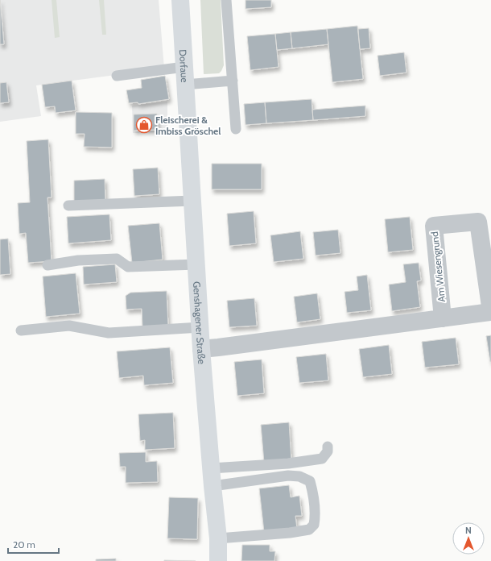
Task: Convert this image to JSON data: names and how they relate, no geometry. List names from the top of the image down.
{
  "streets": {
    "street": ["Dorfaue", "Am Wiesengrund", "Genshagener Straße"]
  },
  "crossings": [
    ["Dorfaue", "Genshagener Straße"],
    ["Am Wiesengrund", "Genshagener Straße"]
  ],
  "places": {
    "shop": ["Fleischerei & Imbiss Gröschel"]
  },
  "scale_bar": "20 m",
  "north": "top"
}
